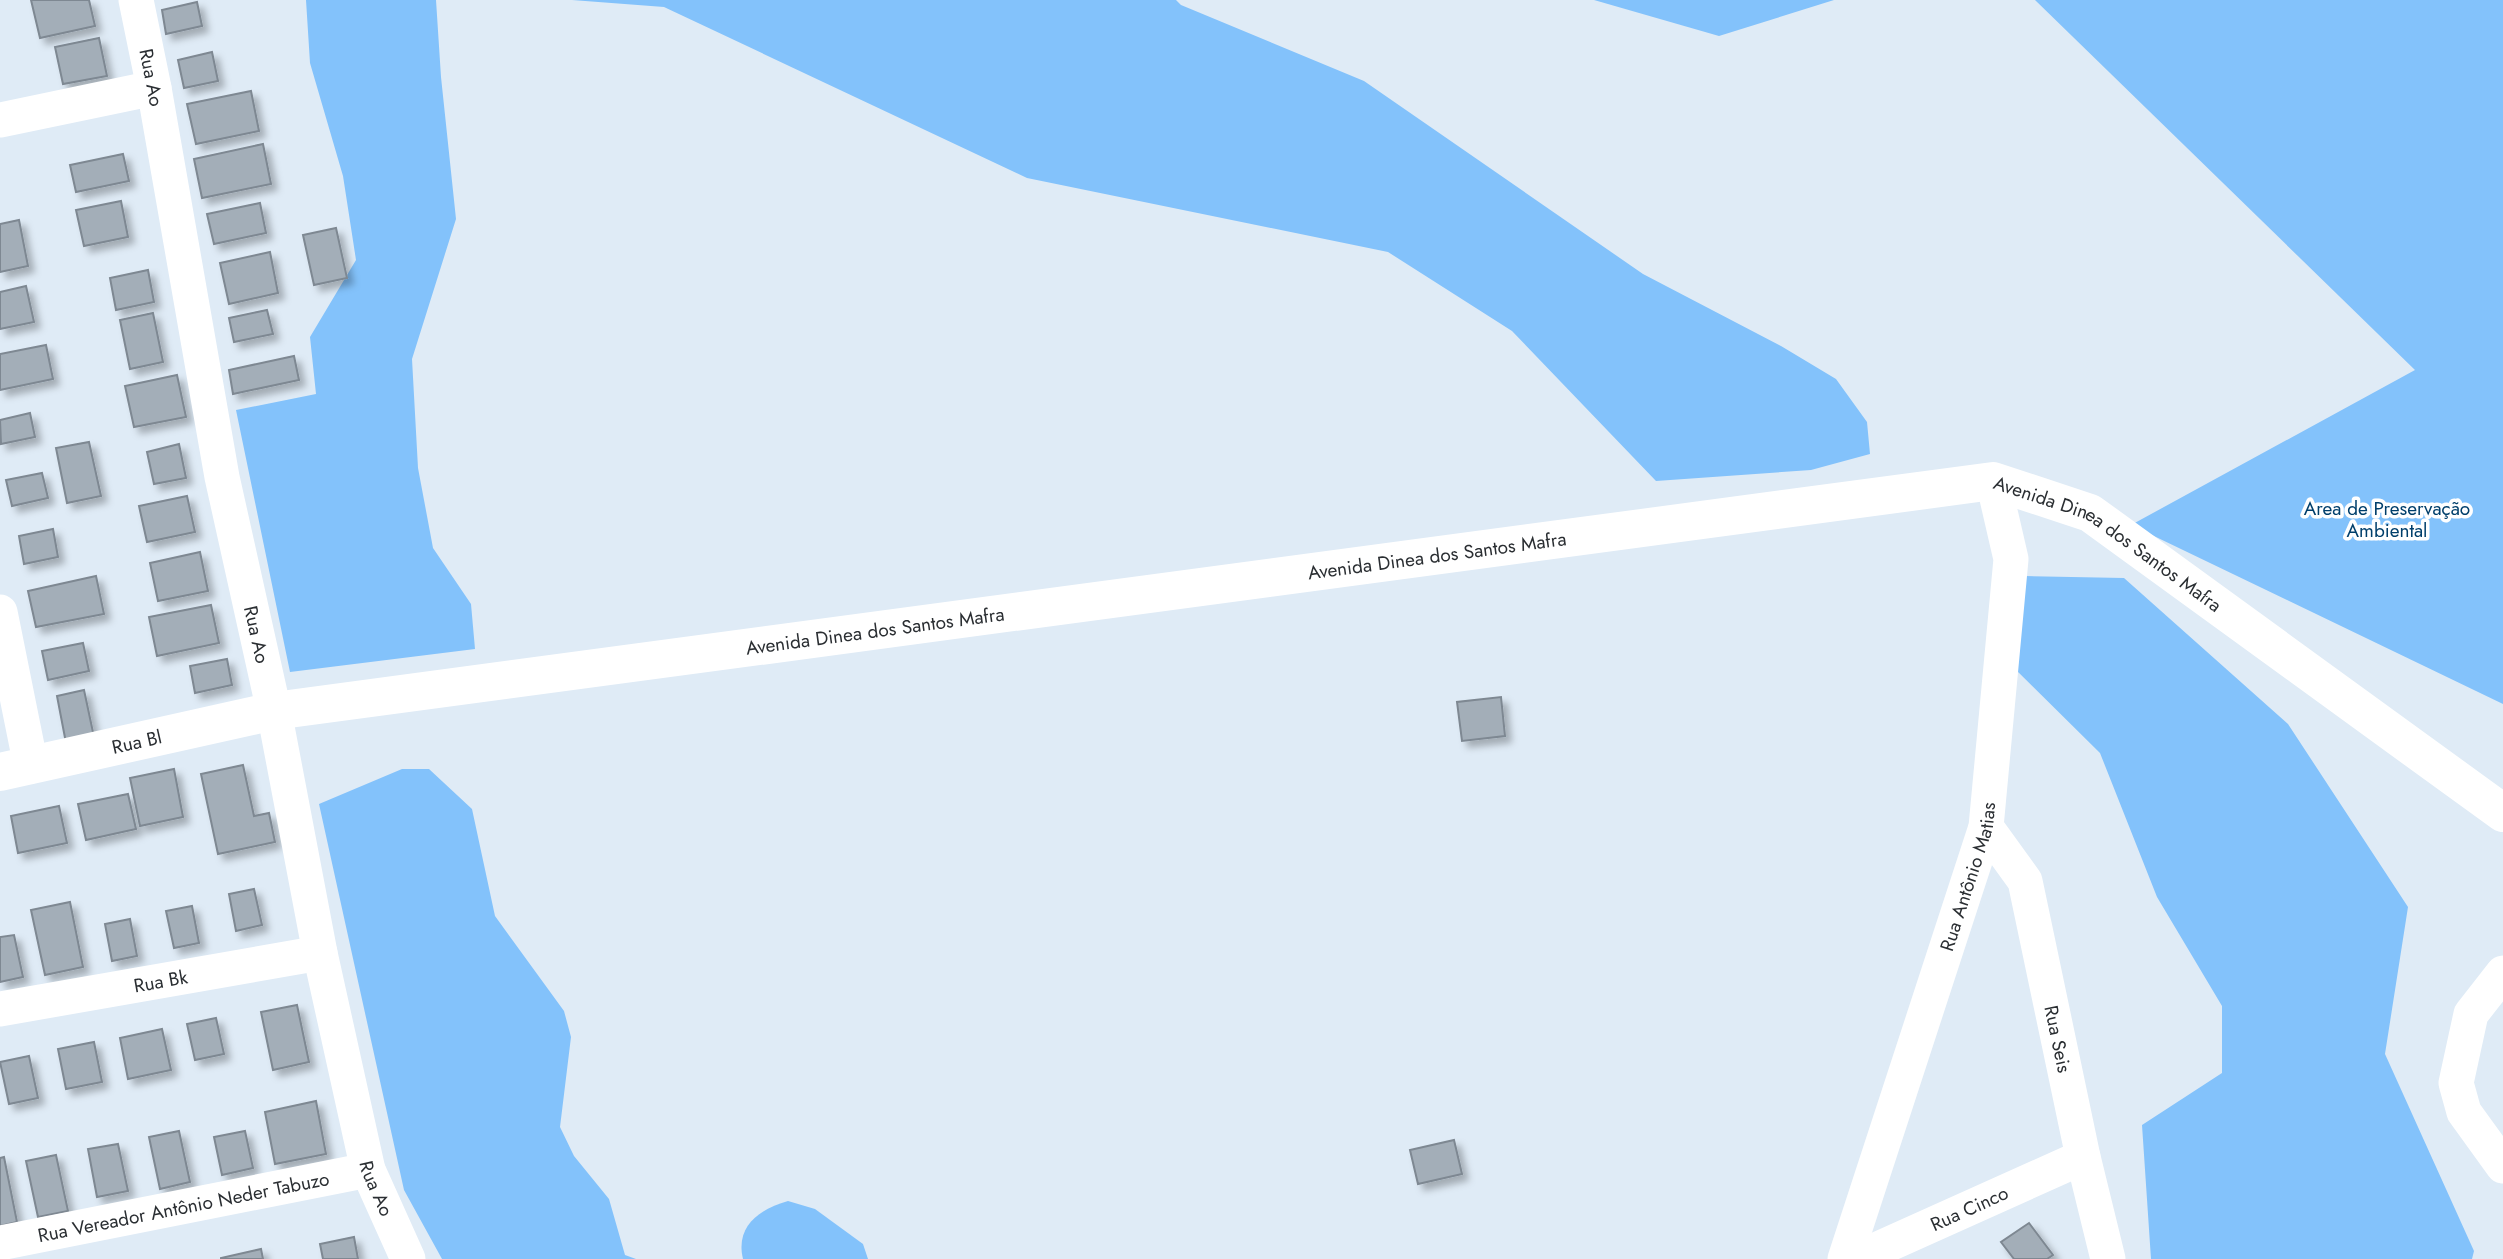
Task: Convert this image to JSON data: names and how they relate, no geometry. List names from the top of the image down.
{
  "streets": {
    "street": [
      "Rua Ao",
      "Avenida Dinea dos Santos Mafra",
      "Rua Bl",
      "Rua Antônio Matias",
      "Rua Bk",
      "Rua Seis",
      "Rua Vereador Antônio Neder Tabuzo",
      "Rua Cinco"
    ]
  },
  "crossings": [
    ["Rua Ao", "Avenida Dinea dos Santos Mafra"],
    ["Rua Ao", "Rua Bl"],
    ["Rua Ao", "Rua Bk"],
    ["Rua Ao", "Rua Vereador Antônio Neder Tabuzo"],
    ["Avenida Dinea dos Santos Mafra", "Rua Bl"],
    ["Avenida Dinea dos Santos Mafra", "Rua Antônio Matias"],
    ["Rua Antônio Matias", "Rua Seis"],
    ["Rua Seis", "Rua Cinco"]
  ],
  "parks": ["Area de Preservação Ambiental"]
}
